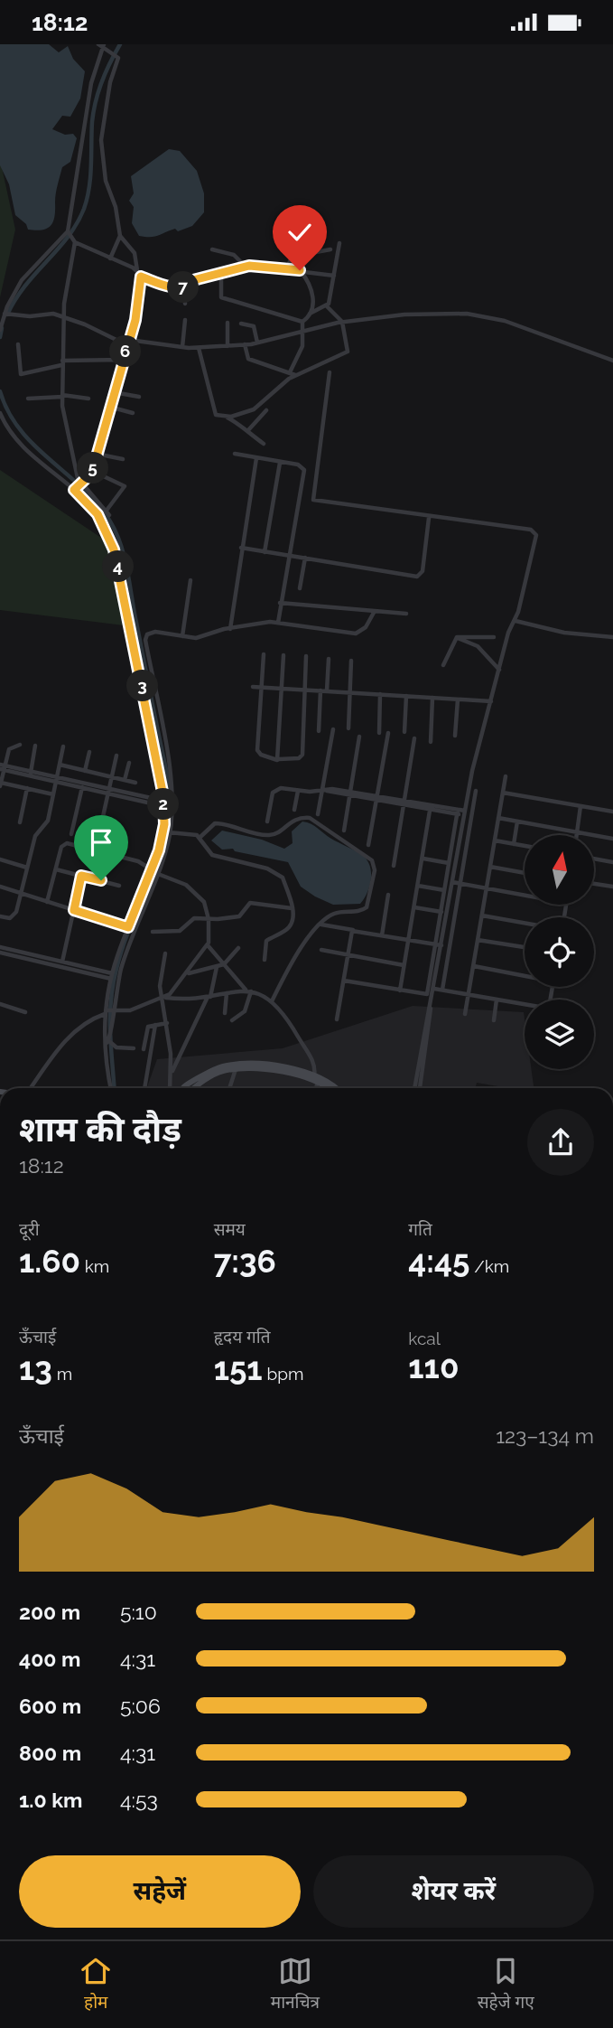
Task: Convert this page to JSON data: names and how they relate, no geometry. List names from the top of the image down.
{
  "north": "top",
  "page": {
    "status": "18:12",
    "pins": [
      "7",
      "6",
      "5",
      "4",
      "3",
      "2"
    ],
    "heading": ["शाम की दौड़", "18:12"],
    "stats": [
      ["दूरी", "1.60 km"],
      ["समय", "7:36"],
      ["गति", "4:45 /km"],
      ["ऊँचाई", "13 m"],
      ["हृदय गति", "151 bpm"],
      ["kcal", "110"]
    ],
    "chart": ["ऊँचाई", "123–134 m"],
    "list": [
      {
        "name": "200 m",
        "note": "5:10"
      },
      {
        "name": "400 m",
        "note": "4:31"
      },
      {
        "name": "600 m",
        "note": "5:06"
      },
      {
        "name": "800 m",
        "note": "4:31"
      },
      {
        "name": "1.0 km",
        "note": "4:53"
      }
    ],
    "buttons": ["सहेजें", "शेयर करें"],
    "tabs": ["होम", "मानचित्र", "सहेजे गए"]
  }
}
